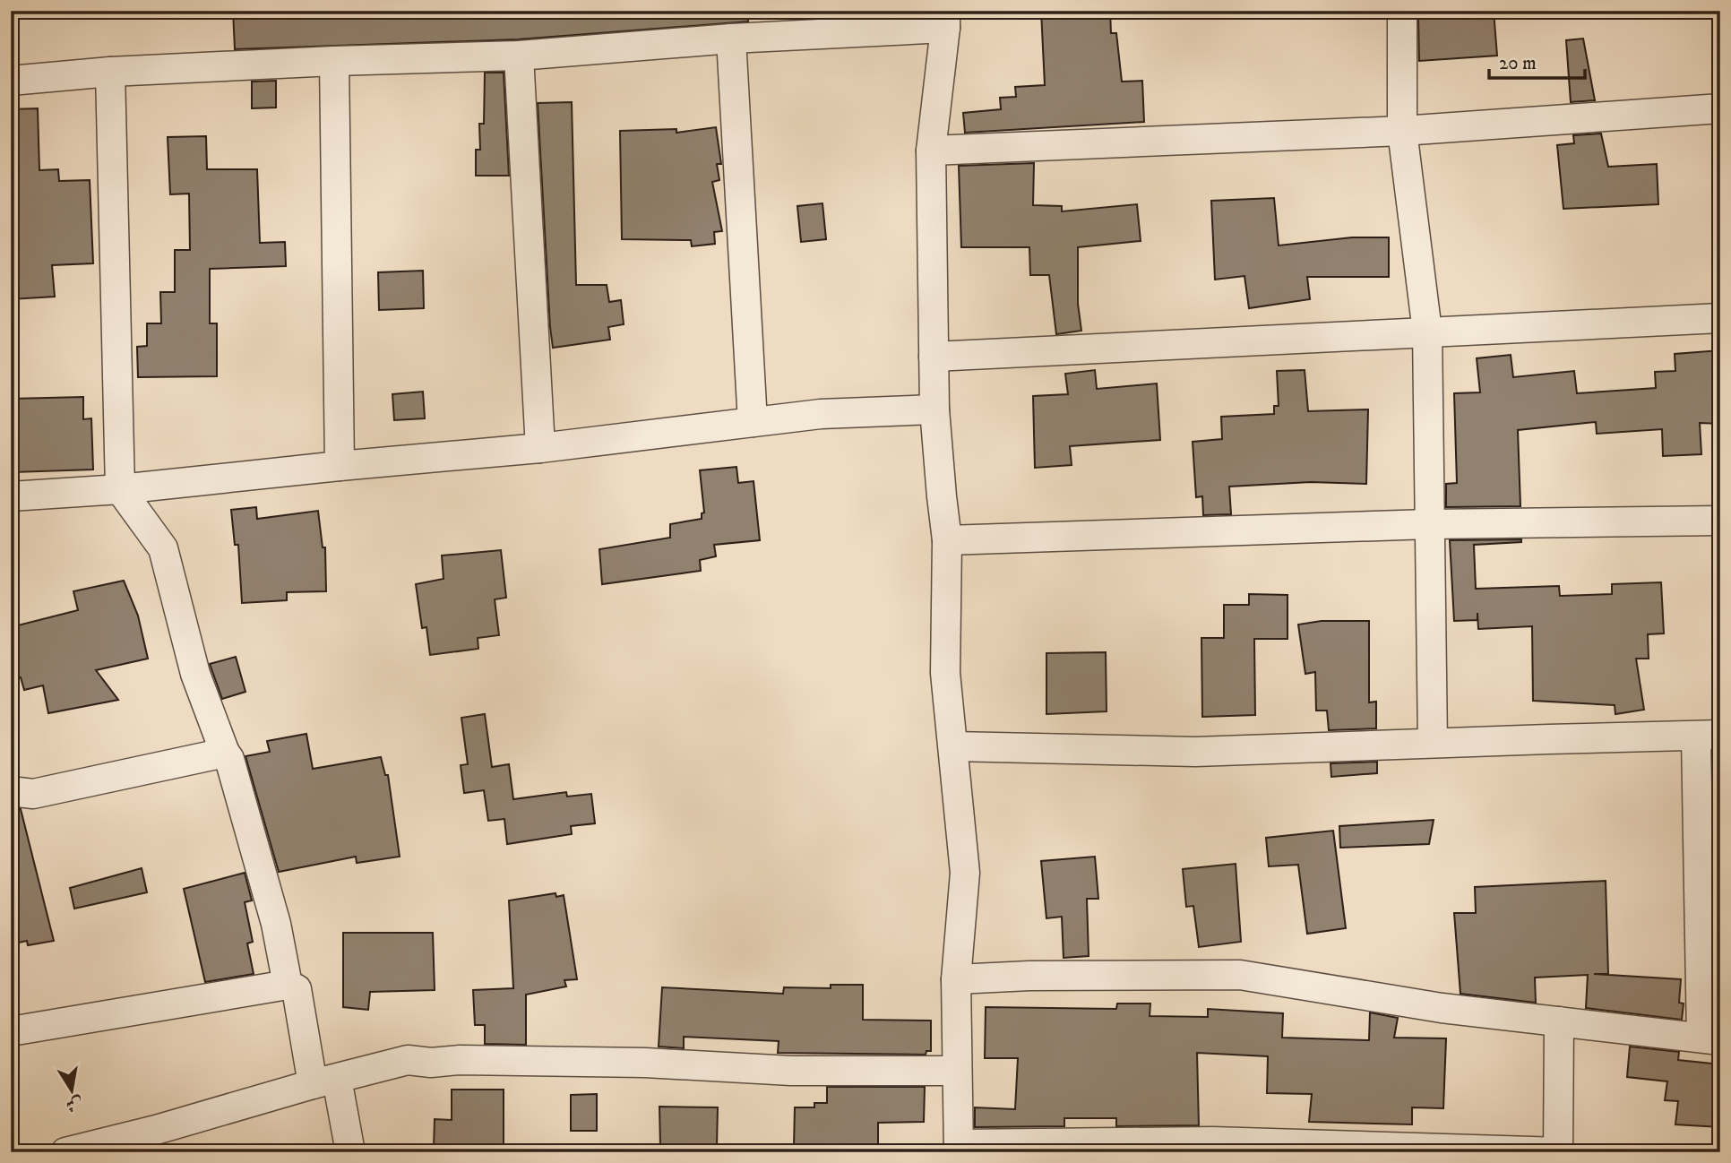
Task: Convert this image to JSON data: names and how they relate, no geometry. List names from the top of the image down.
{
  "scale_bar": "20 m",
  "north": "bottom"
}
